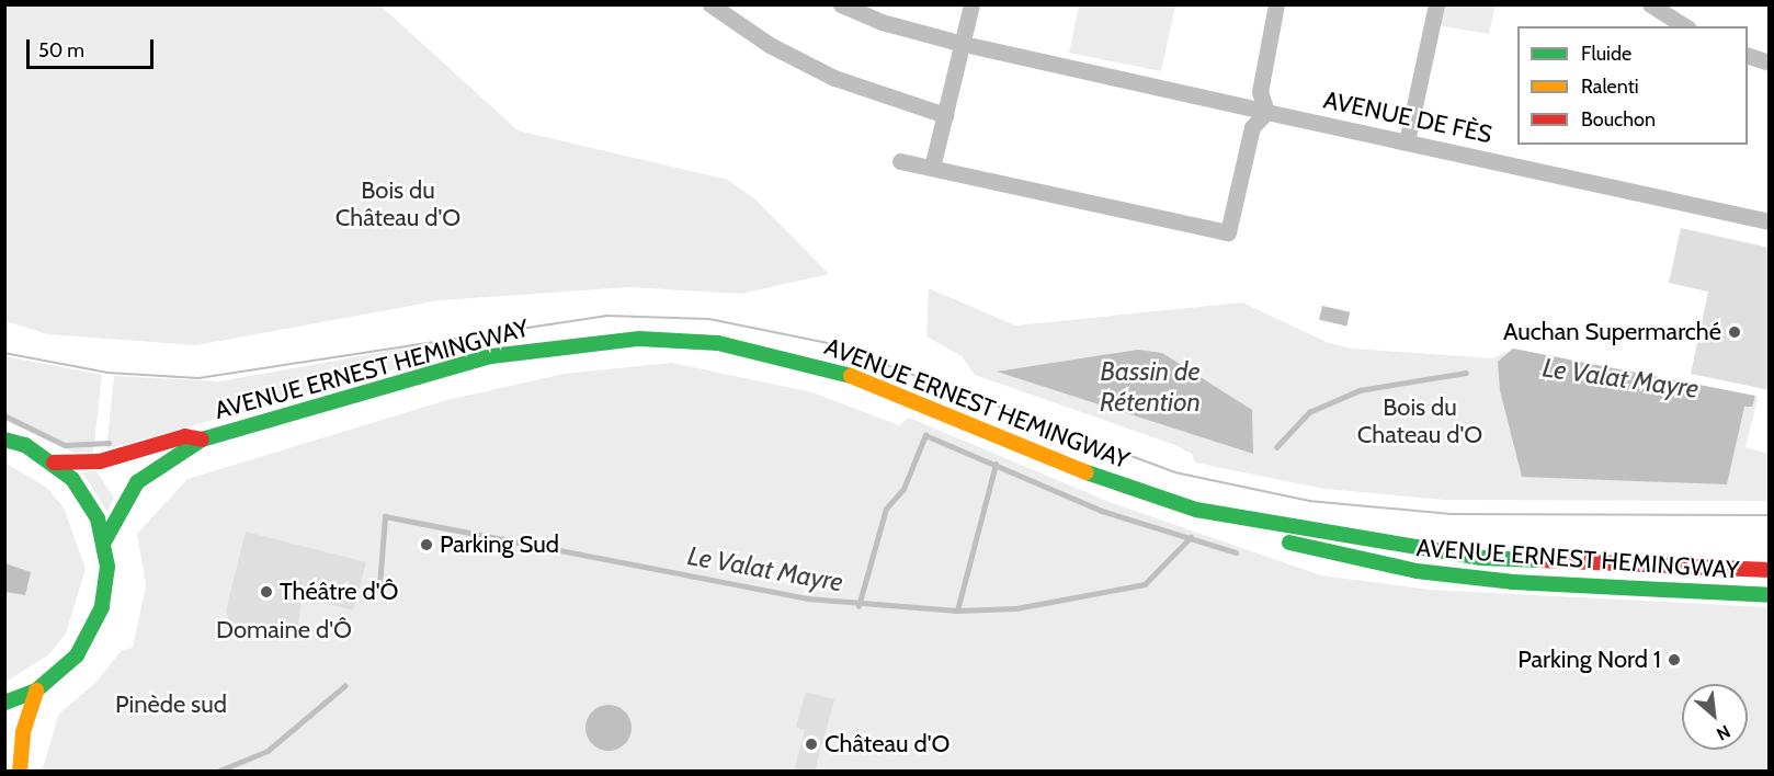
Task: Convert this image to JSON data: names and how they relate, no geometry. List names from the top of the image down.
{
  "streets": {
    "main road": ["AVENUE ERNEST HEMINGWAY"],
    "street": ["AVENUE DE FÈS"]
  },
  "water": ["Bassin de Rétention", "Le Valat Mayre"],
  "parks": [
    "Bois du Château d'O",
    "Bois du Chateau d'O",
    "Domaine d'Ô",
    "Pinède sud"
  ],
  "places": [
    "Auchan Supermarché",
    "Parking Sud",
    "Théâtre d'Ô",
    "Parking Nord 1",
    "Château d'O"
  ],
  "legend": ["Fluide", "Ralenti", "Bouchon"],
  "scale_bar": "50 m",
  "north": "bottom right"
}
